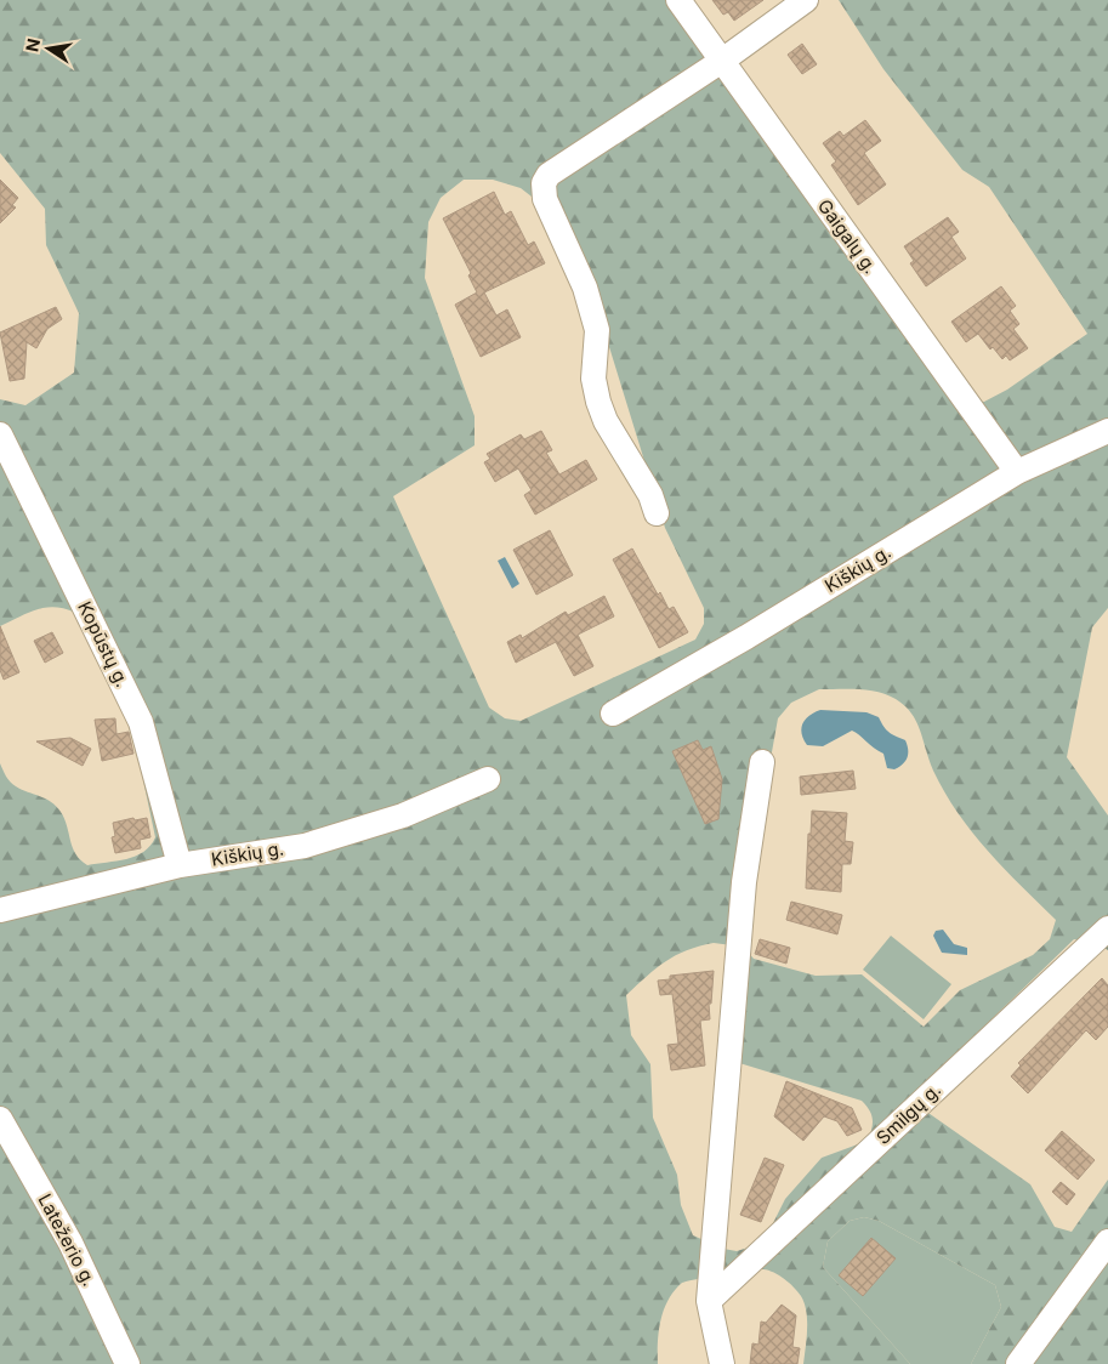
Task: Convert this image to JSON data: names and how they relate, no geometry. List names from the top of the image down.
{
  "streets": {
    "street": [
      "Gaigalų g.",
      "Kiškių g.",
      "Kopūstų g.",
      "Smilgų g.",
      "Latežerio g."
    ]
  },
  "crossings": [
    ["Gaigalų g.", "Kiškių g."],
    ["Kiškių g.", "Kopūstų g."]
  ],
  "north": "left"
}
